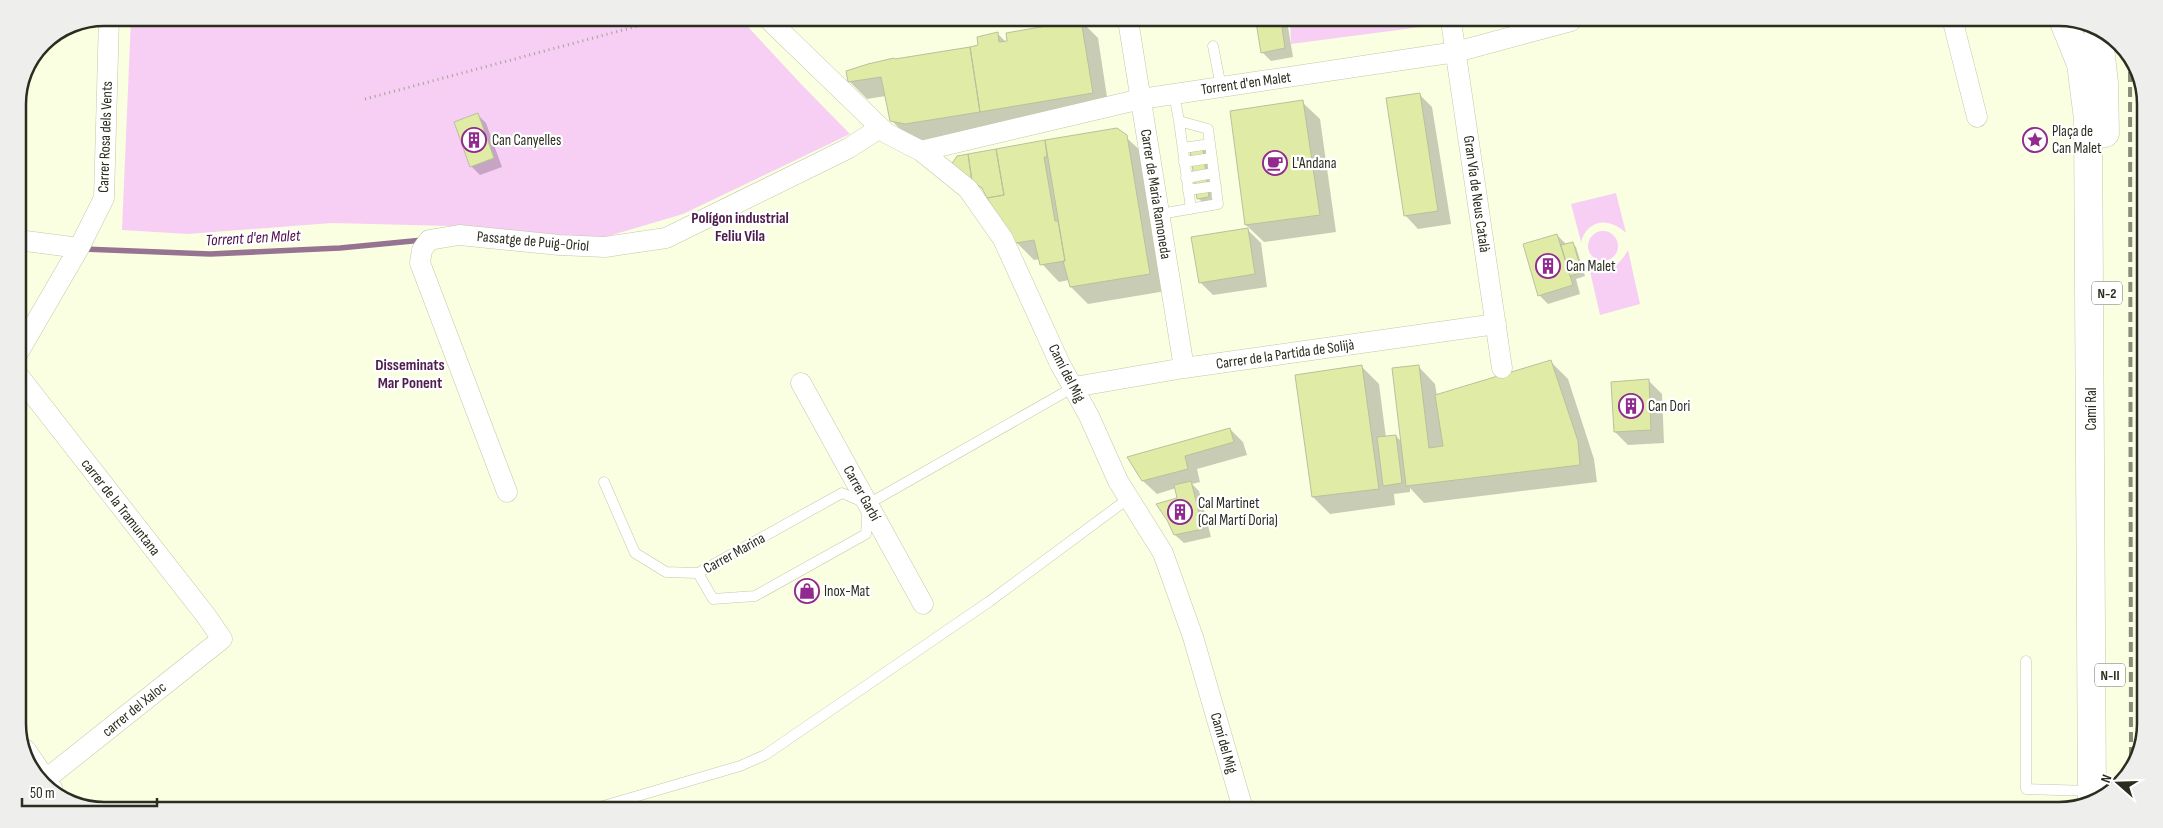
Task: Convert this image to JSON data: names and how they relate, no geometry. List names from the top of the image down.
{
  "streets": {
    "main road": ["N-2", "Camí Ral", "N-II"],
    "street": [
      "Torrent d'en Malet",
      "Carrer Rosa dels Vents",
      "Carrer de Maria Ramoneda",
      "Gran Via de Neus Català",
      "Passatge de Puig-Oriol",
      "Carrer de la Partida de Solijà",
      "Camí del Mig",
      "Carrer Garbí",
      "carrer de la Tramuntana",
      "carrer del Xaloc"
    ],
    "lane": ["Carrer Marina"]
  },
  "crossings": [
    ["Torrent d'en Malet", "Carrer de Maria Ramoneda"],
    ["Torrent d'en Malet", "Gran Via de Neus Català"],
    ["Torrent d'en Malet", "Camí del Mig"],
    ["Carrer de Maria Ramoneda", "Carrer de la Partida de Solijà"],
    ["Gran Via de Neus Català", "Carrer de la Partida de Solijà"],
    ["Passatge de Puig-Oriol", "Camí del Mig"],
    ["Carrer de la Partida de Solijà", "Camí del Mig"],
    ["Carrer Garbí", "Carrer Marina"],
    ["carrer de la Tramuntana", "carrer del Xaloc"]
  ],
  "districts": ["Polígon industrial Feliu Vila", "Disseminats Mar Ponent"],
  "water": ["Torrent d'en Malet"],
  "places": {
    "building": [
      "Can Canyelles",
      "Can Malet",
      "Can Dori",
      "Cal Martinet (Cal Martí Doria)"
    ],
    "place": ["Plaça de Can Malet"],
    "cafe": ["L'Andana"],
    "shop": ["Inox-Mat"]
  },
  "scale_bar": "50 m",
  "north": "left"
}
